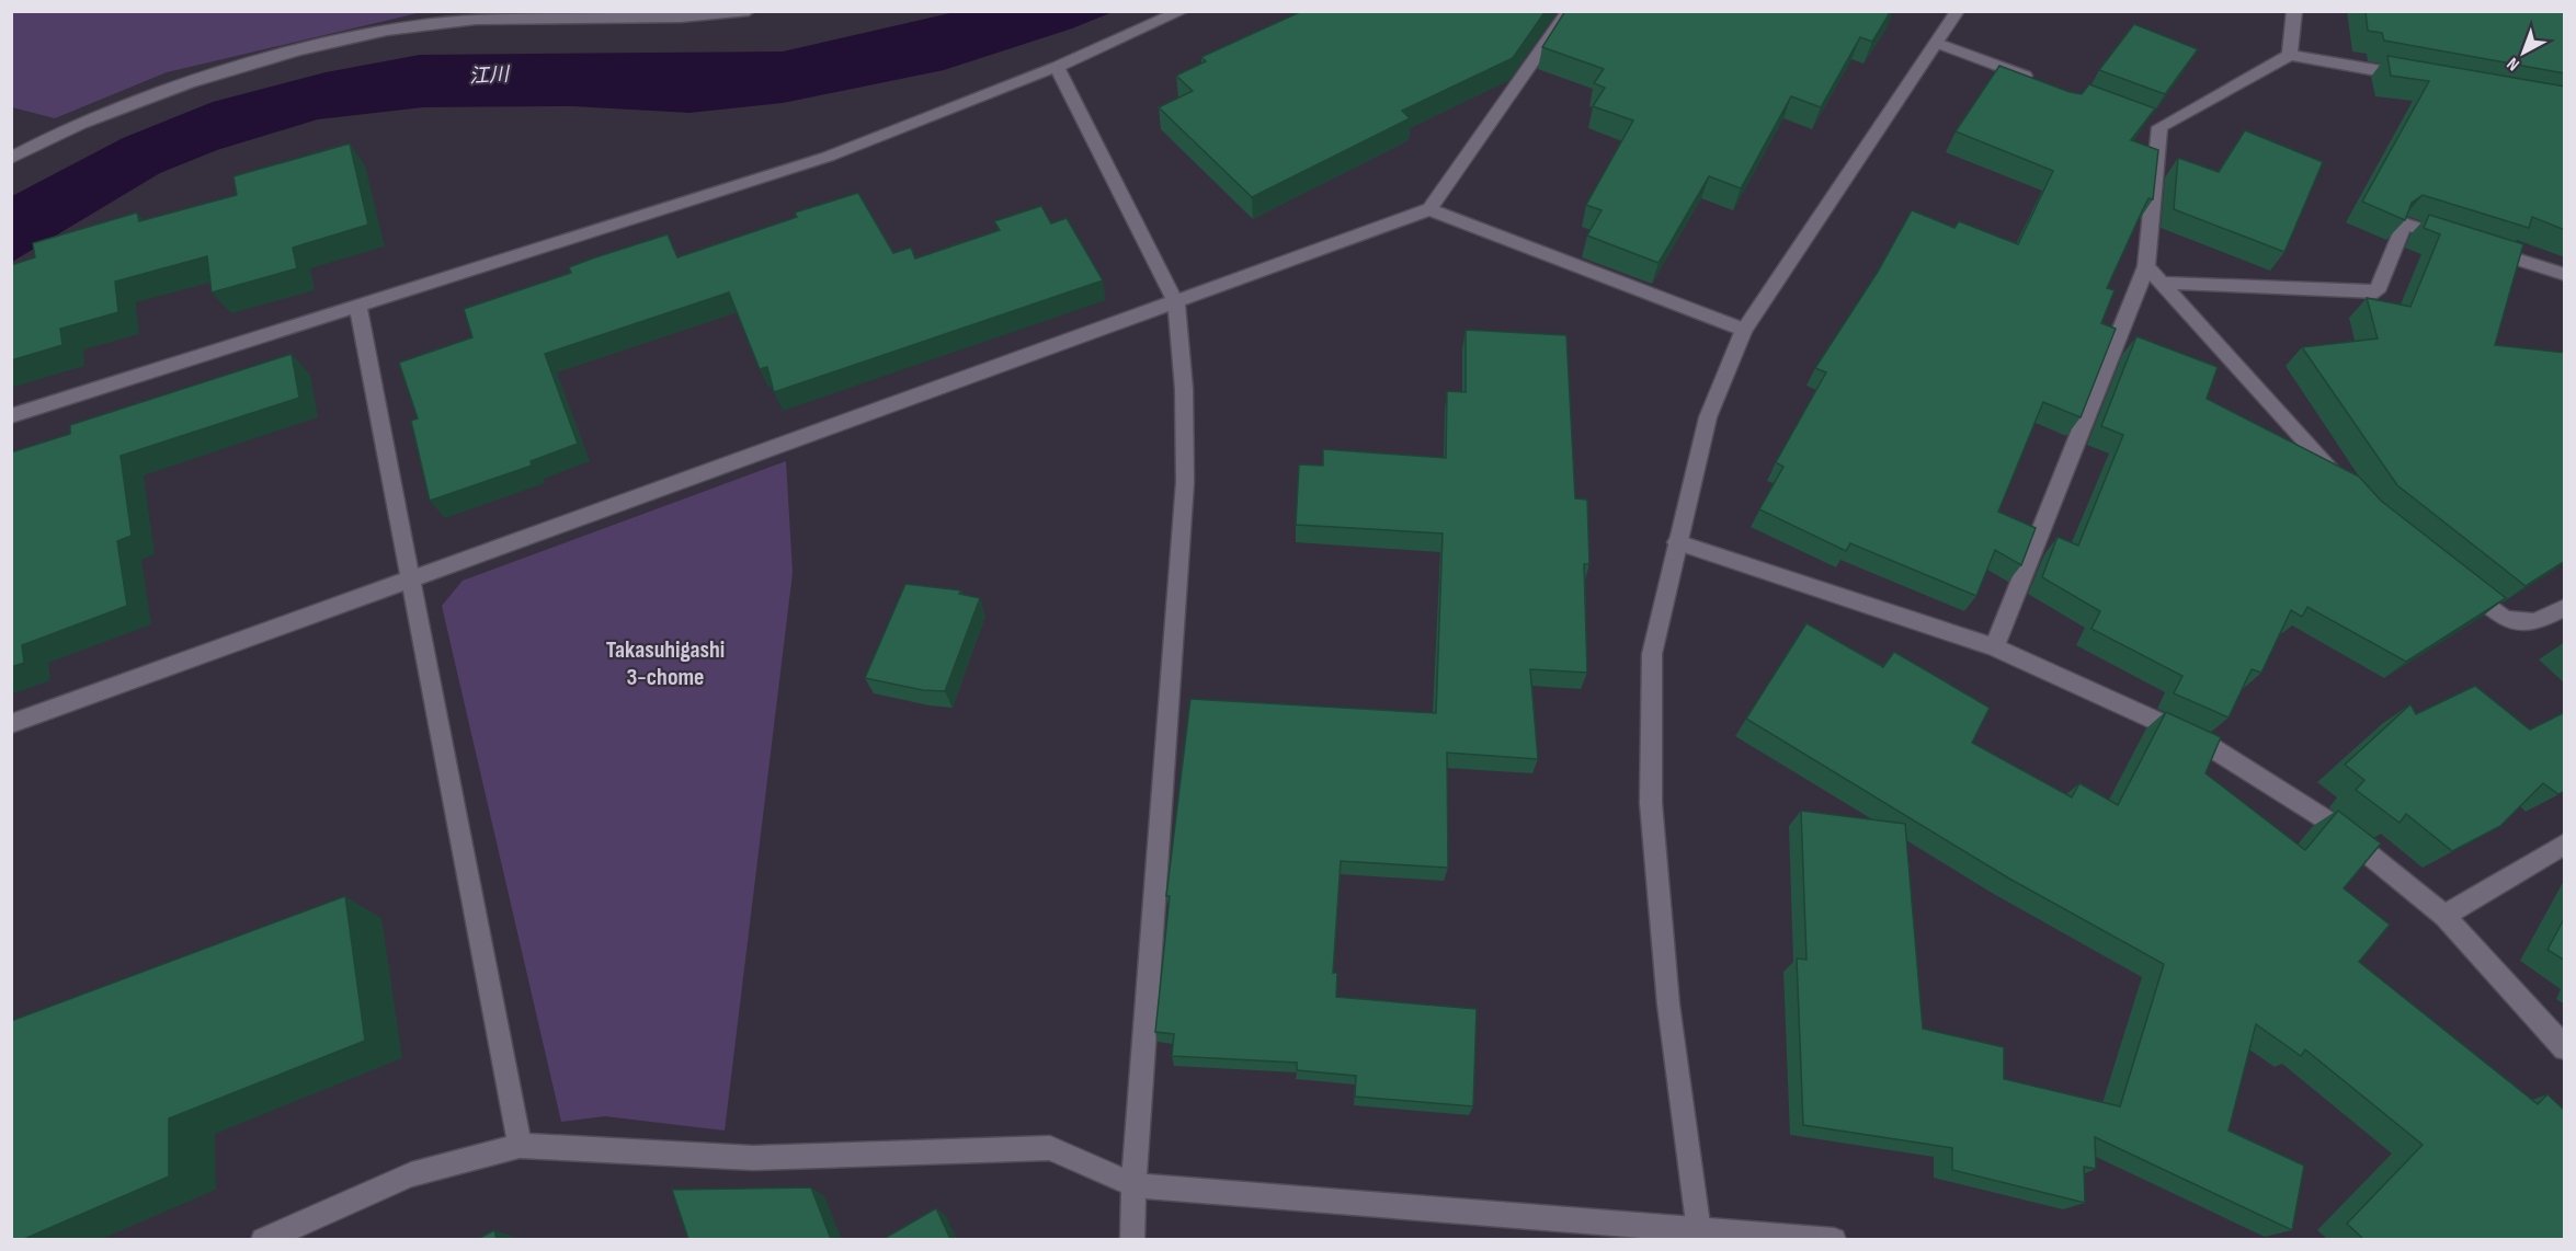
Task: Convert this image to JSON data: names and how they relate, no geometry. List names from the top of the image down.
{
  "districts": ["Takasuhigashi 3-chome"],
  "water": ["江川"],
  "north": "bottom left"
}
